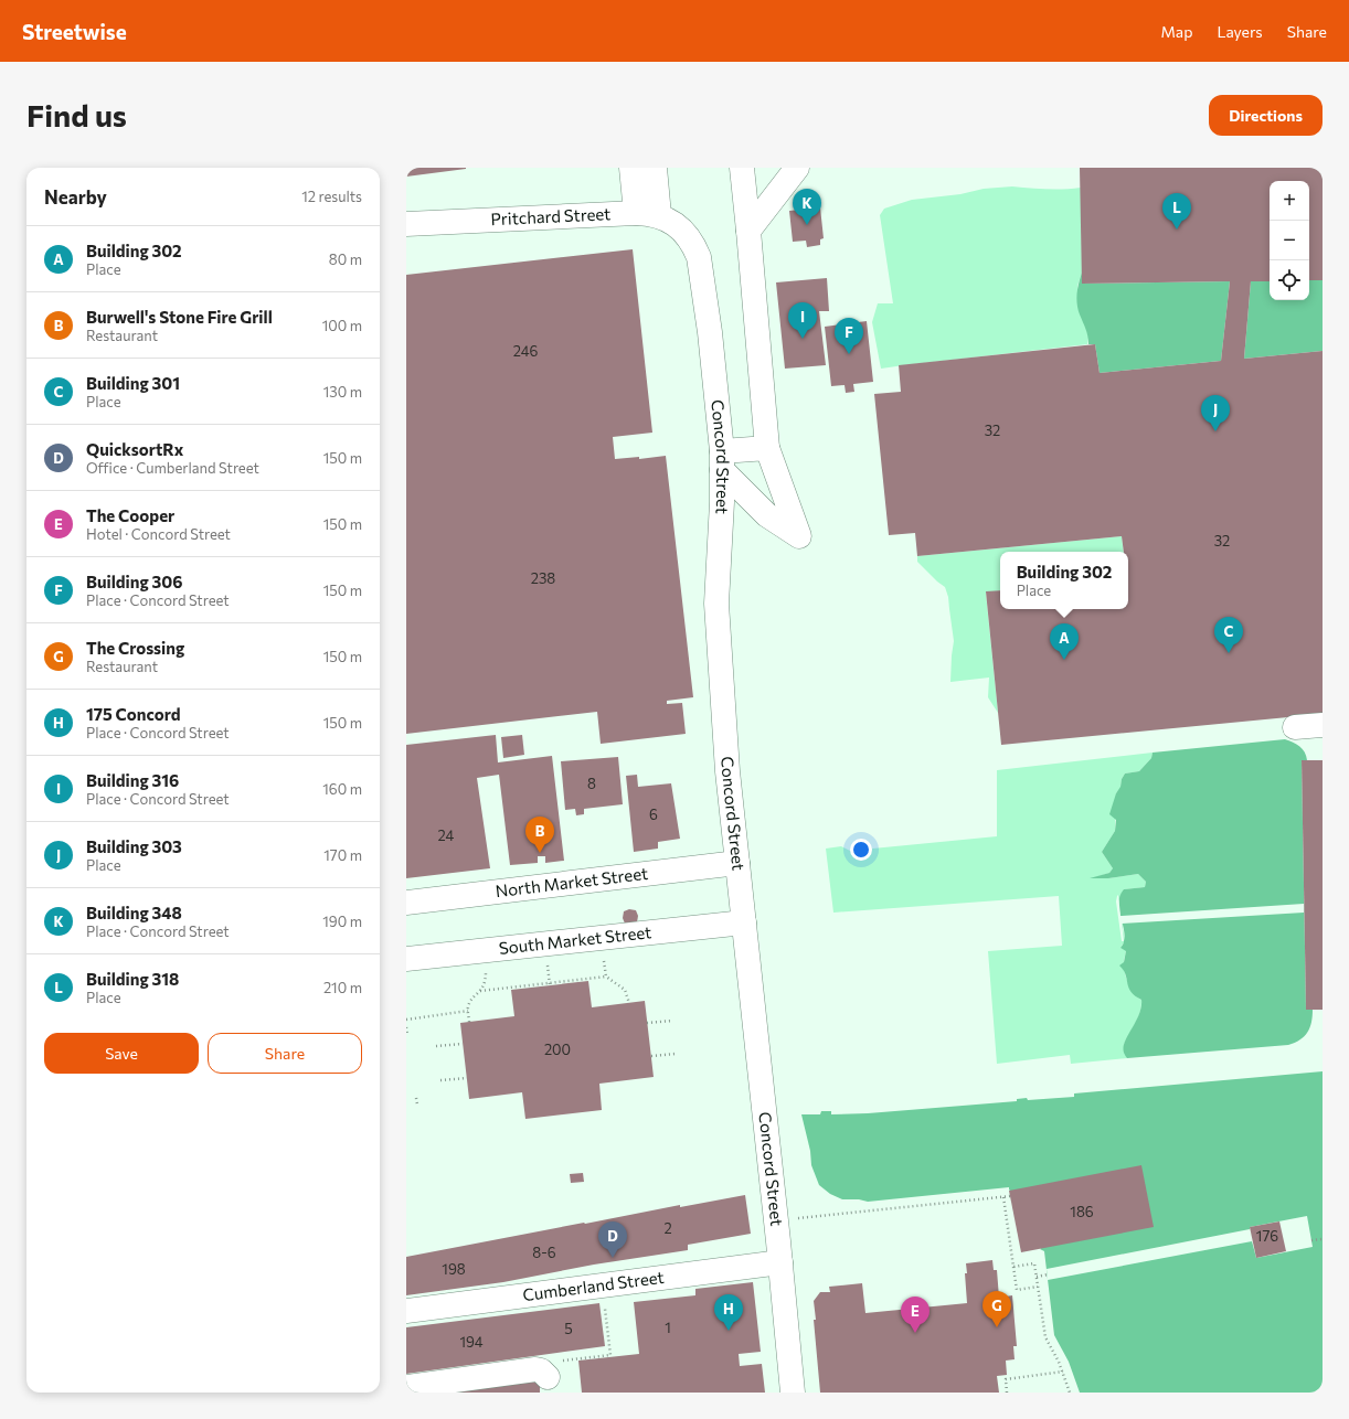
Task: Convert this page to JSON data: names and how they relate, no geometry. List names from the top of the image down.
{
  "streets": {
    "street": [
      "Pritchard Street",
      "Concord Street",
      "North Market Street",
      "South Market Street",
      "Cumberland Street"
    ]
  },
  "crossings": [
    ["Pritchard Street", "Concord Street"],
    ["Concord Street", "North Market Street"],
    ["Concord Street", "South Market Street"],
    ["Concord Street", "Cumberland Street"]
  ],
  "house_numbers": [
    "246",
    "32",
    "32",
    "238",
    "8",
    "6",
    "24",
    "200",
    "186",
    "2",
    "176",
    "8-6",
    "198",
    "1",
    "5",
    "194"
  ],
  "page": {
    "header": "Streetwise",
    "nav": ["Map", "Layers", "Share"],
    "buttons": [
      "Directions",
      ["Save", "Share"]
    ],
    "title": "Find us",
    "heading": ["Nearby", "12 results"],
    "map_buttons": ["+", "−"],
    "pins": [
      "K",
      "L",
      "I",
      "F",
      "J",
      "C",
      "A",
      "B",
      "D",
      "G",
      "H",
      "E"
    ],
    "list": [
      {
        "mark": "A",
        "name": "Building 302",
        "note": "Place",
        "value": "80 m"
      },
      {
        "mark": "B",
        "name": "Burwell's Stone Fire Grill",
        "note": "Restaurant",
        "value": "100 m"
      },
      {
        "mark": "C",
        "name": "Building 301",
        "note": "Place",
        "value": "130 m"
      },
      {
        "mark": "D",
        "name": "QuicksortRx",
        "note": "Office · Cumberland Street",
        "value": "150 m"
      },
      {
        "mark": "E",
        "name": "The Cooper",
        "note": "Hotel · Concord Street",
        "value": "150 m"
      },
      {
        "mark": "F",
        "name": "Building 306",
        "note": "Place · Concord Street",
        "value": "150 m"
      },
      {
        "mark": "G",
        "name": "The Crossing",
        "note": "Restaurant",
        "value": "150 m"
      },
      {
        "mark": "H",
        "name": "175 Concord",
        "note": "Place · Concord Street",
        "value": "150 m"
      },
      {
        "mark": "I",
        "name": "Building 316",
        "note": "Place · Concord Street",
        "value": "160 m"
      },
      {
        "mark": "J",
        "name": "Building 303",
        "note": "Place",
        "value": "170 m"
      },
      {
        "mark": "K",
        "name": "Building 348",
        "note": "Place · Concord Street",
        "value": "190 m"
      },
      {
        "mark": "L",
        "name": "Building 318",
        "note": "Place",
        "value": "210 m"
      }
    ],
    "popup": ["Building 302", "Place"]
  }
}
